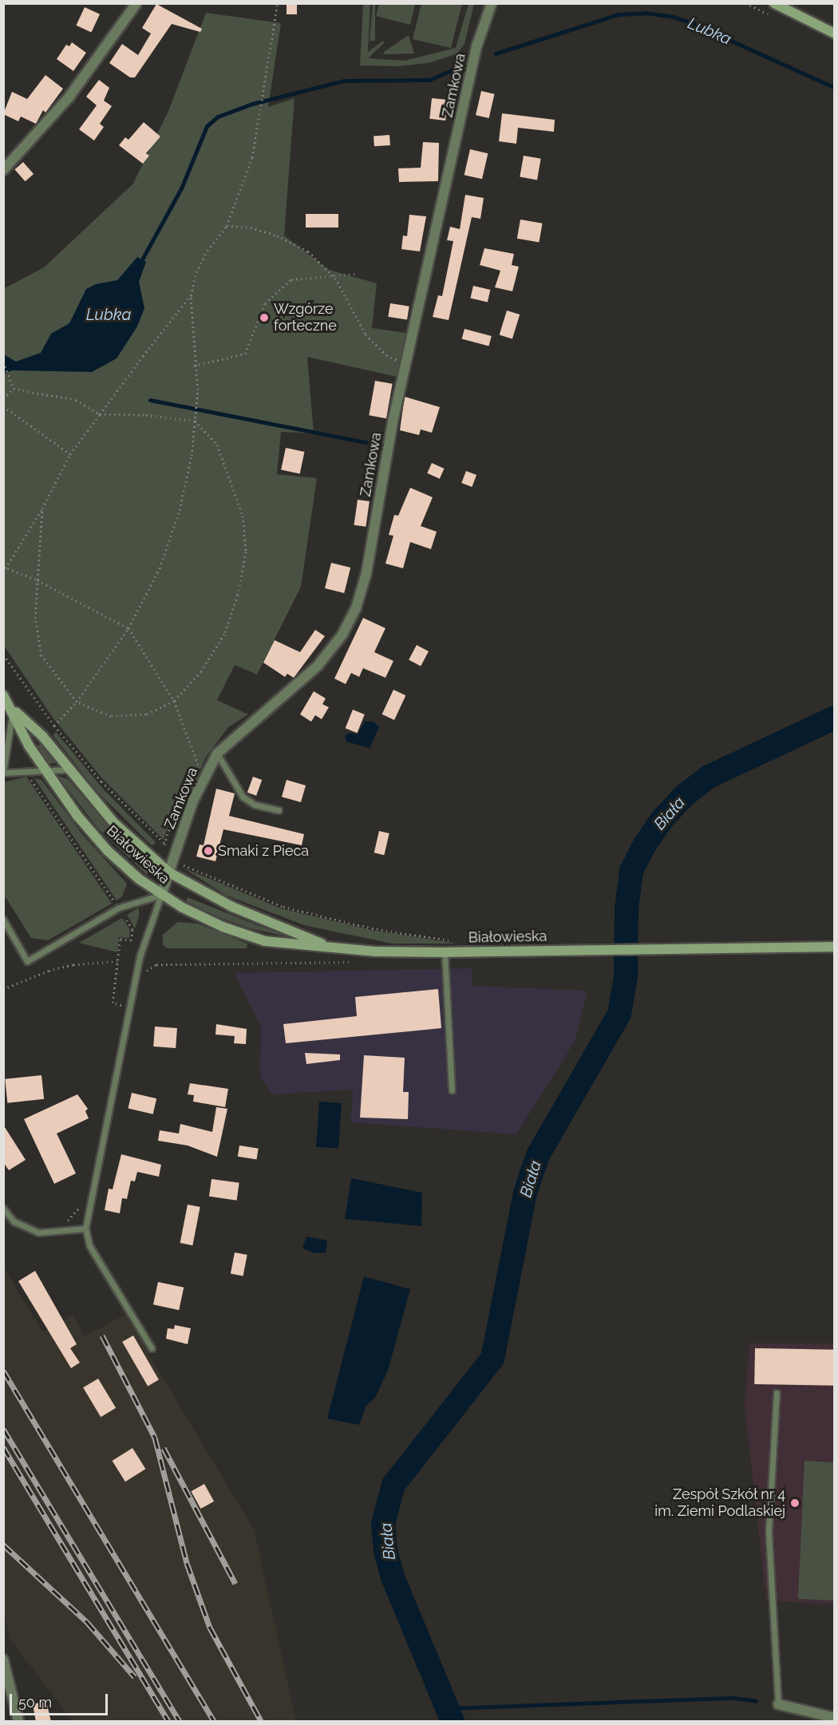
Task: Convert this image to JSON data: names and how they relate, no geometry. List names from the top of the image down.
{
  "streets": {
    "main road": ["Białowieska"],
    "street": ["Zamkowa"]
  },
  "crossings": [
    ["Zamkowa", "Białowieska"]
  ],
  "water": ["Lubka", "Biała"],
  "places": ["Wzgórze forteczne", "Smaki z Pieca", "Zespół Szkół nr 4 im. Ziemi Podlaskiej"],
  "scale_bar": "50 m"
}
